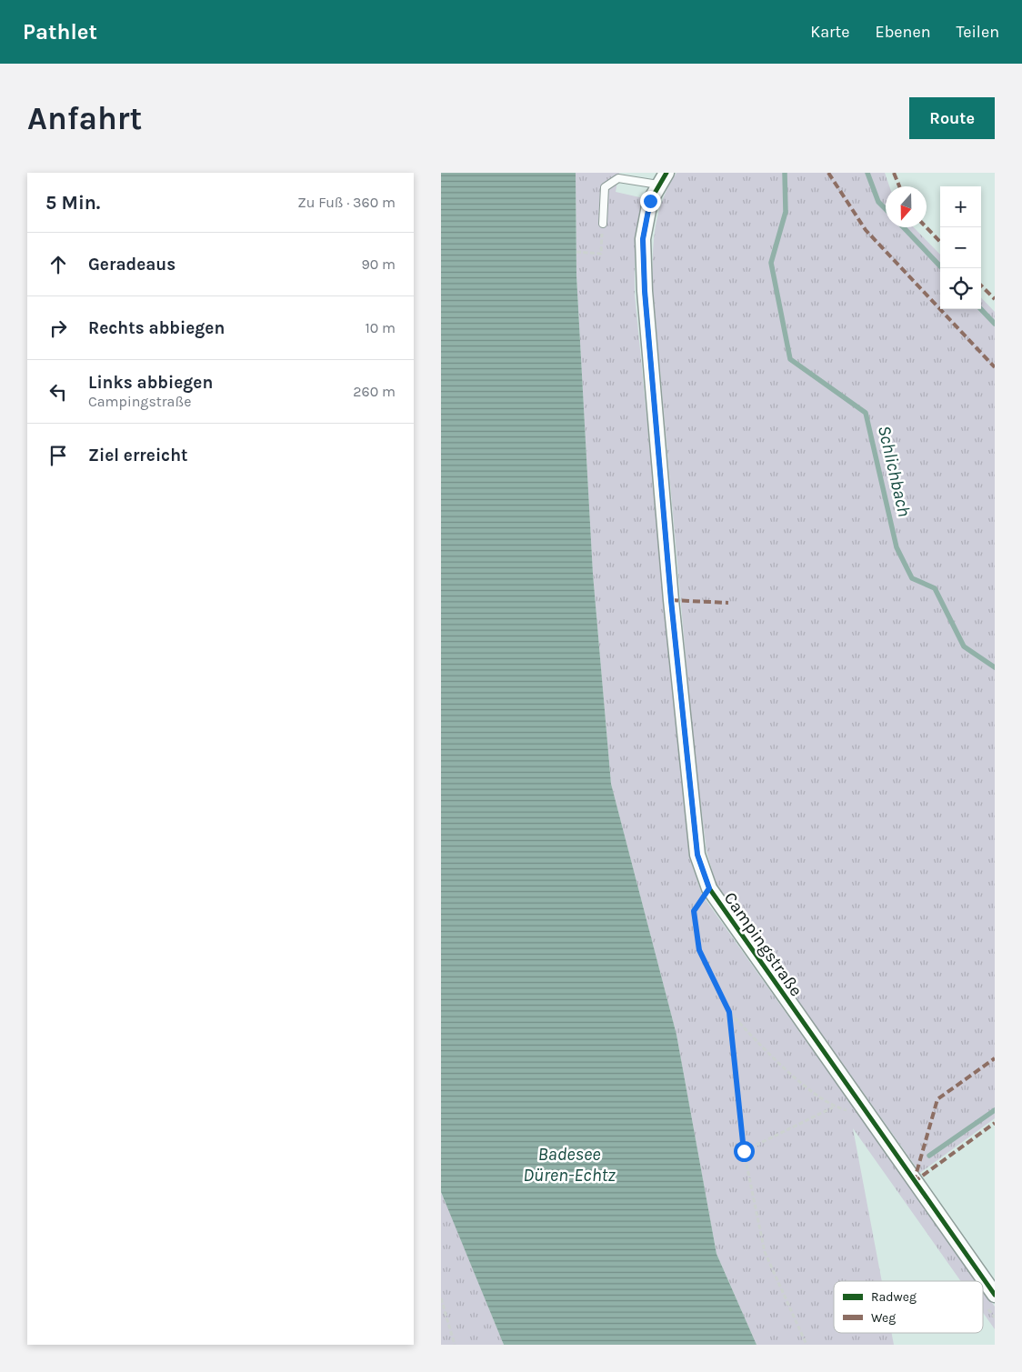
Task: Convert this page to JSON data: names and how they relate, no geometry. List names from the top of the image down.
{
  "streets": {
    "street": ["Campingstraße"]
  },
  "water": ["Schlichbach", "Badesee Düren-Echtz"],
  "legend": ["Radweg", "Weg"],
  "north": "bottom",
  "page": {
    "header": "Pathlet",
    "nav": ["Karte", "Ebenen", "Teilen"],
    "buttons": "Route",
    "title": "Anfahrt",
    "heading": ["5 Min.", "Zu Fuß · 360 m"],
    "map_buttons": ["+", "−"],
    "list": [
      ["Geradeaus", "90 m"],
      ["Rechts abbiegen", "10 m"],
      ["Links abbiegen", "Campingstraße", "260 m"],
      "Ziel erreicht"
    ]
  }
}
